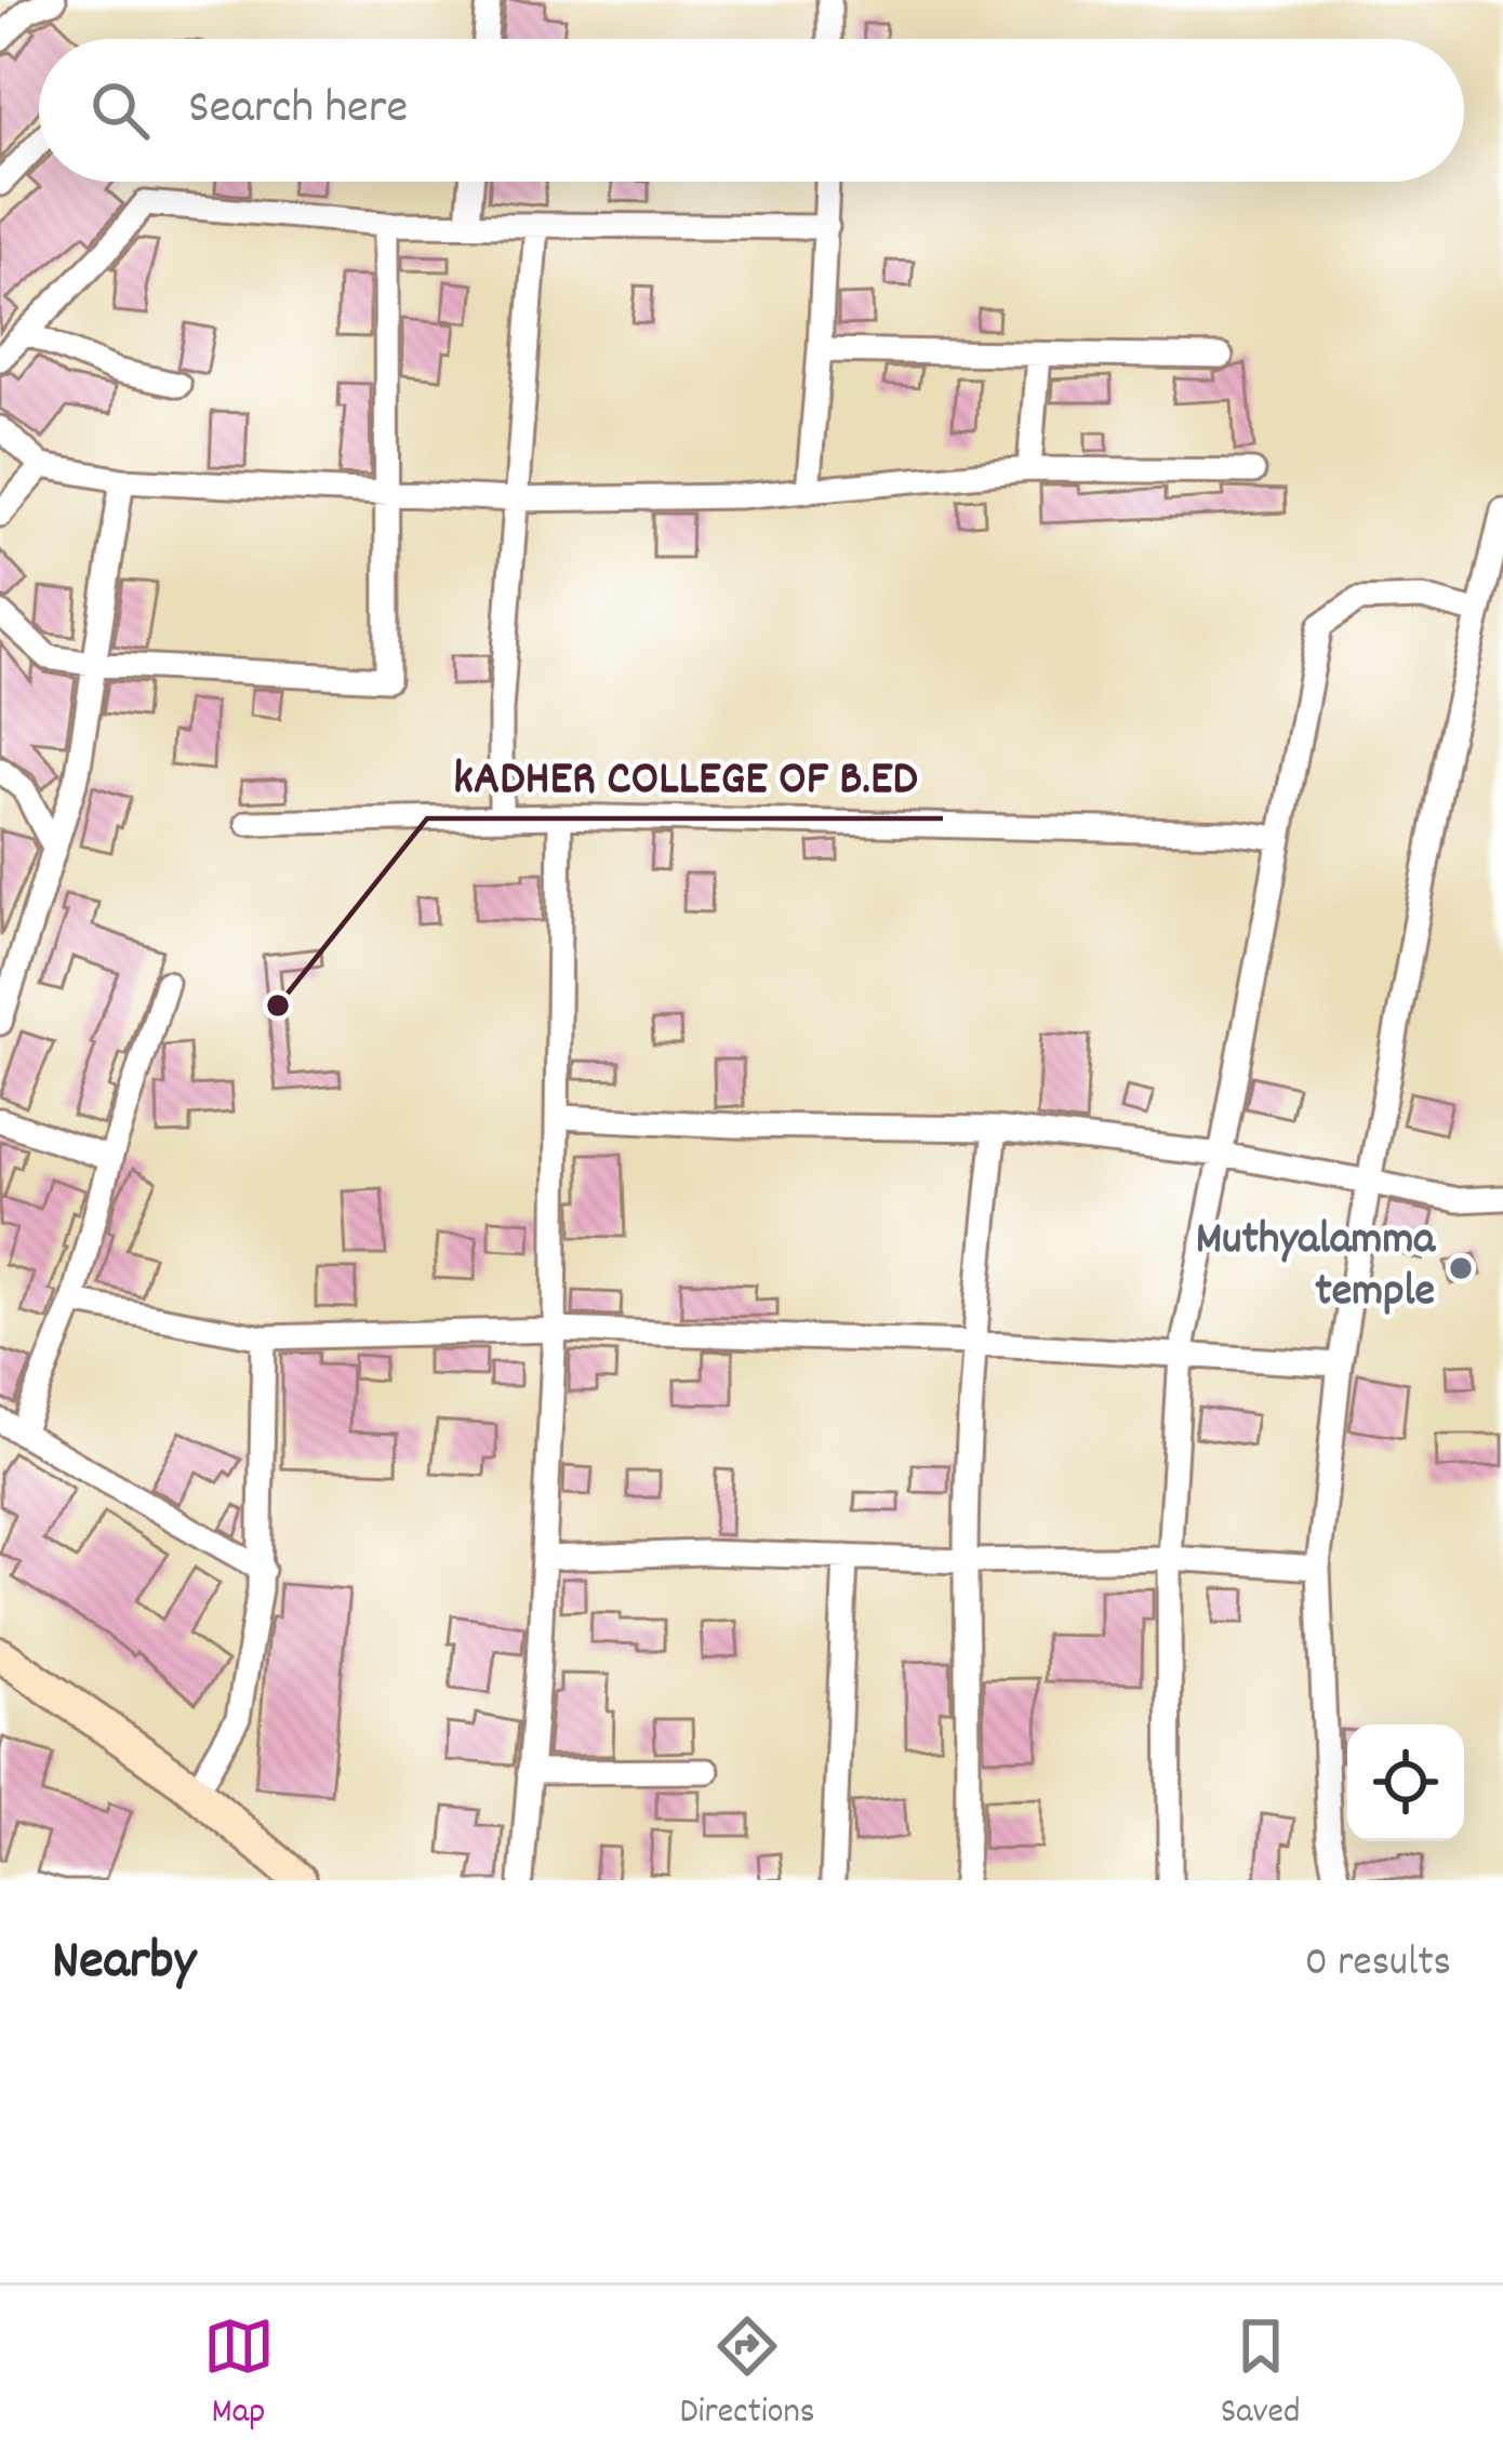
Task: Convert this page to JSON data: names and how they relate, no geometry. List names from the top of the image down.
{
  "places": ["kADHER COLLEGE OF B.ED", "Muthyalamma temple"],
  "page": {
    "search": "Search here",
    "heading": ["Nearby", "0 results"],
    "nav": ["Map", "Directions", "Saved"]
  }
}
